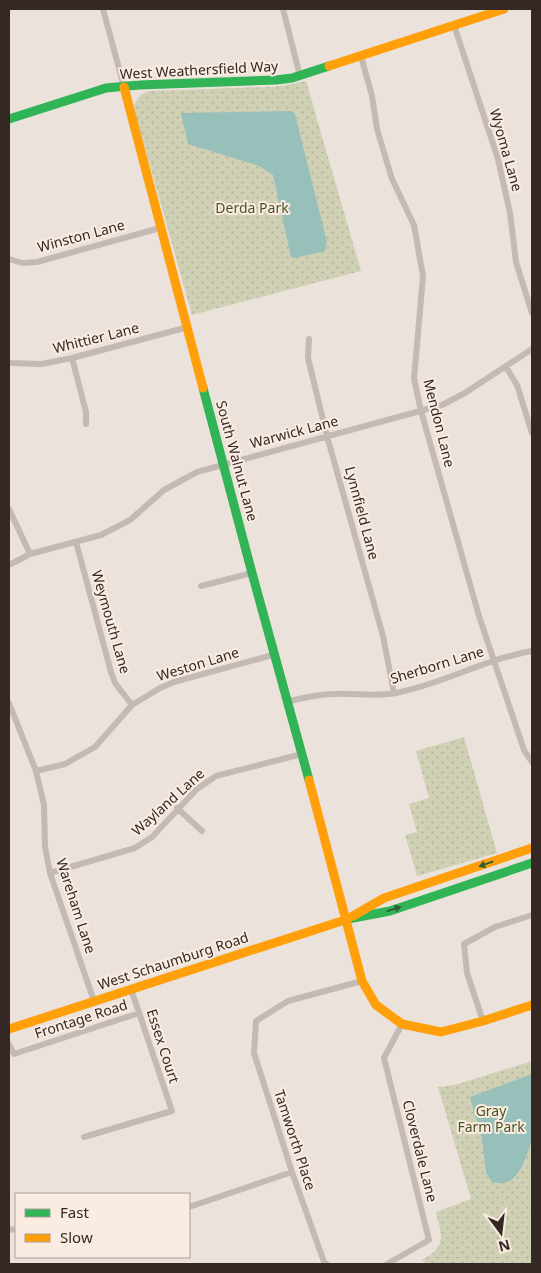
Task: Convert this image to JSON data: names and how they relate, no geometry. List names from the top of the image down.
{
  "streets": {
    "street": [
      "West Weathersfield Way",
      "Wyoma Lane",
      "Winston Lane",
      "Whittier Lane",
      "Mendon Lane",
      "Warwick Lane",
      "South Walnut Lane",
      "Lynnfield Lane",
      "Weymouth Lane",
      "Weston Lane",
      "Sherborn Lane",
      "Wayland Lane",
      "Wareham Lane",
      "West Schaumburg Road",
      "Frontage Road",
      "Essex Court",
      "Tamworth Place",
      "Cloverdale Lane"
    ]
  },
  "crossings": [
    ["West Weathersfield Way", "Wyoma Lane"],
    ["West Weathersfield Way", "Mendon Lane"],
    ["West Weathersfield Way", "South Walnut Lane"],
    ["Winston Lane", "South Walnut Lane"],
    ["Whittier Lane", "South Walnut Lane"],
    ["Mendon Lane", "Warwick Lane"],
    ["Mendon Lane", "Sherborn Lane"],
    ["Warwick Lane", "South Walnut Lane"],
    ["Warwick Lane", "Lynnfield Lane"],
    ["Warwick Lane", "Weymouth Lane"],
    ["South Walnut Lane", "Weston Lane"],
    ["South Walnut Lane", "Sherborn Lane"],
    ["South Walnut Lane", "Wayland Lane"],
    ["South Walnut Lane", "West Schaumburg Road"],
    ["South Walnut Lane", "Tamworth Place"],
    ["South Walnut Lane", "Cloverdale Lane"],
    ["Lynnfield Lane", "Sherborn Lane"],
    ["Weymouth Lane", "Weston Lane"],
    ["Weston Lane", "Wareham Lane"],
    ["Wayland Lane", "Wareham Lane"],
    ["Wareham Lane", "West Schaumburg Road"],
    ["West Schaumburg Road", "Essex Court"],
    ["Frontage Road", "Essex Court"]
  ],
  "parks": ["Derda Park", "Gray Farm Park"],
  "legend": ["Fast", "Slow"],
  "north": "bottom"
}
